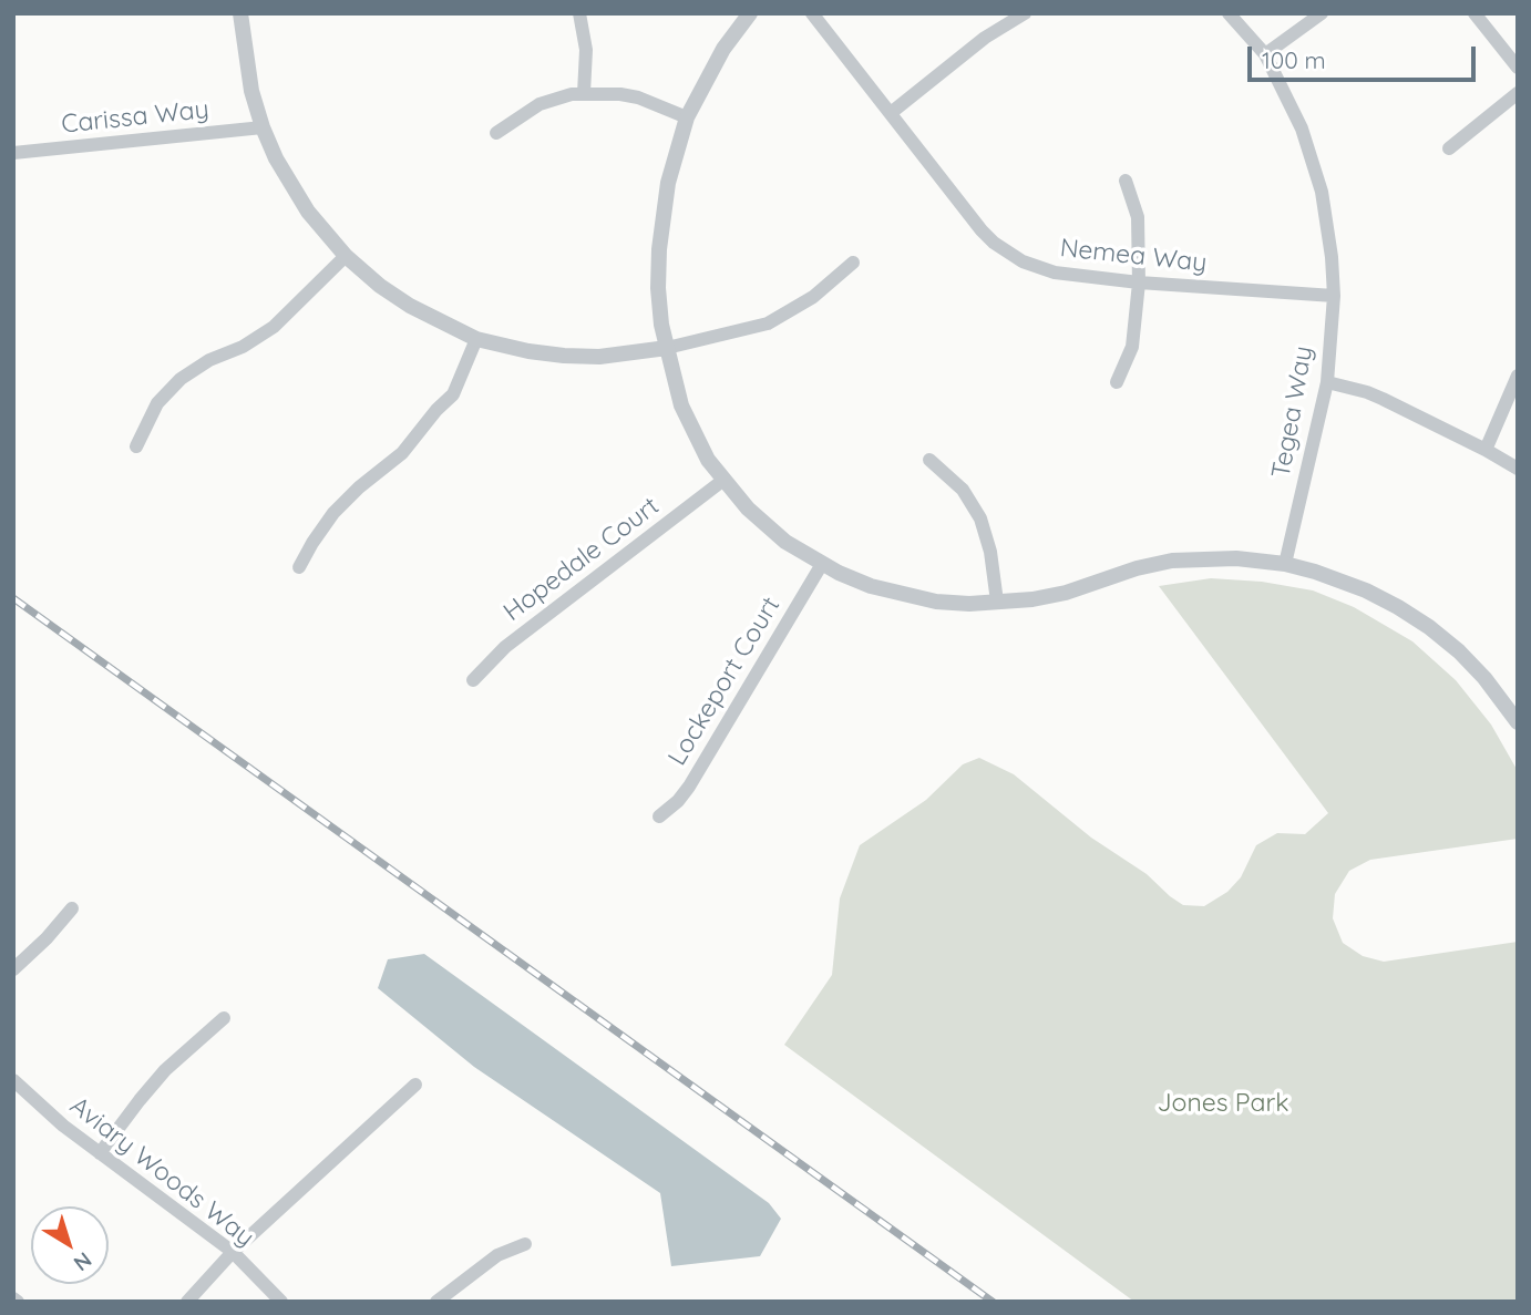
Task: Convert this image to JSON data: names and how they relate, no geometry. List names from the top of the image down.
{
  "streets": {
    "street": [
      "Carissa Way",
      "Nemea Way",
      "Tegea Way",
      "Hopedale Court",
      "Lockeport Court",
      "Aviary Woods Way"
    ]
  },
  "crossings": [
    ["Nemea Way", "Tegea Way"]
  ],
  "parks": ["Jones Park"],
  "scale_bar": "100 m",
  "north": "bottom right"
}
